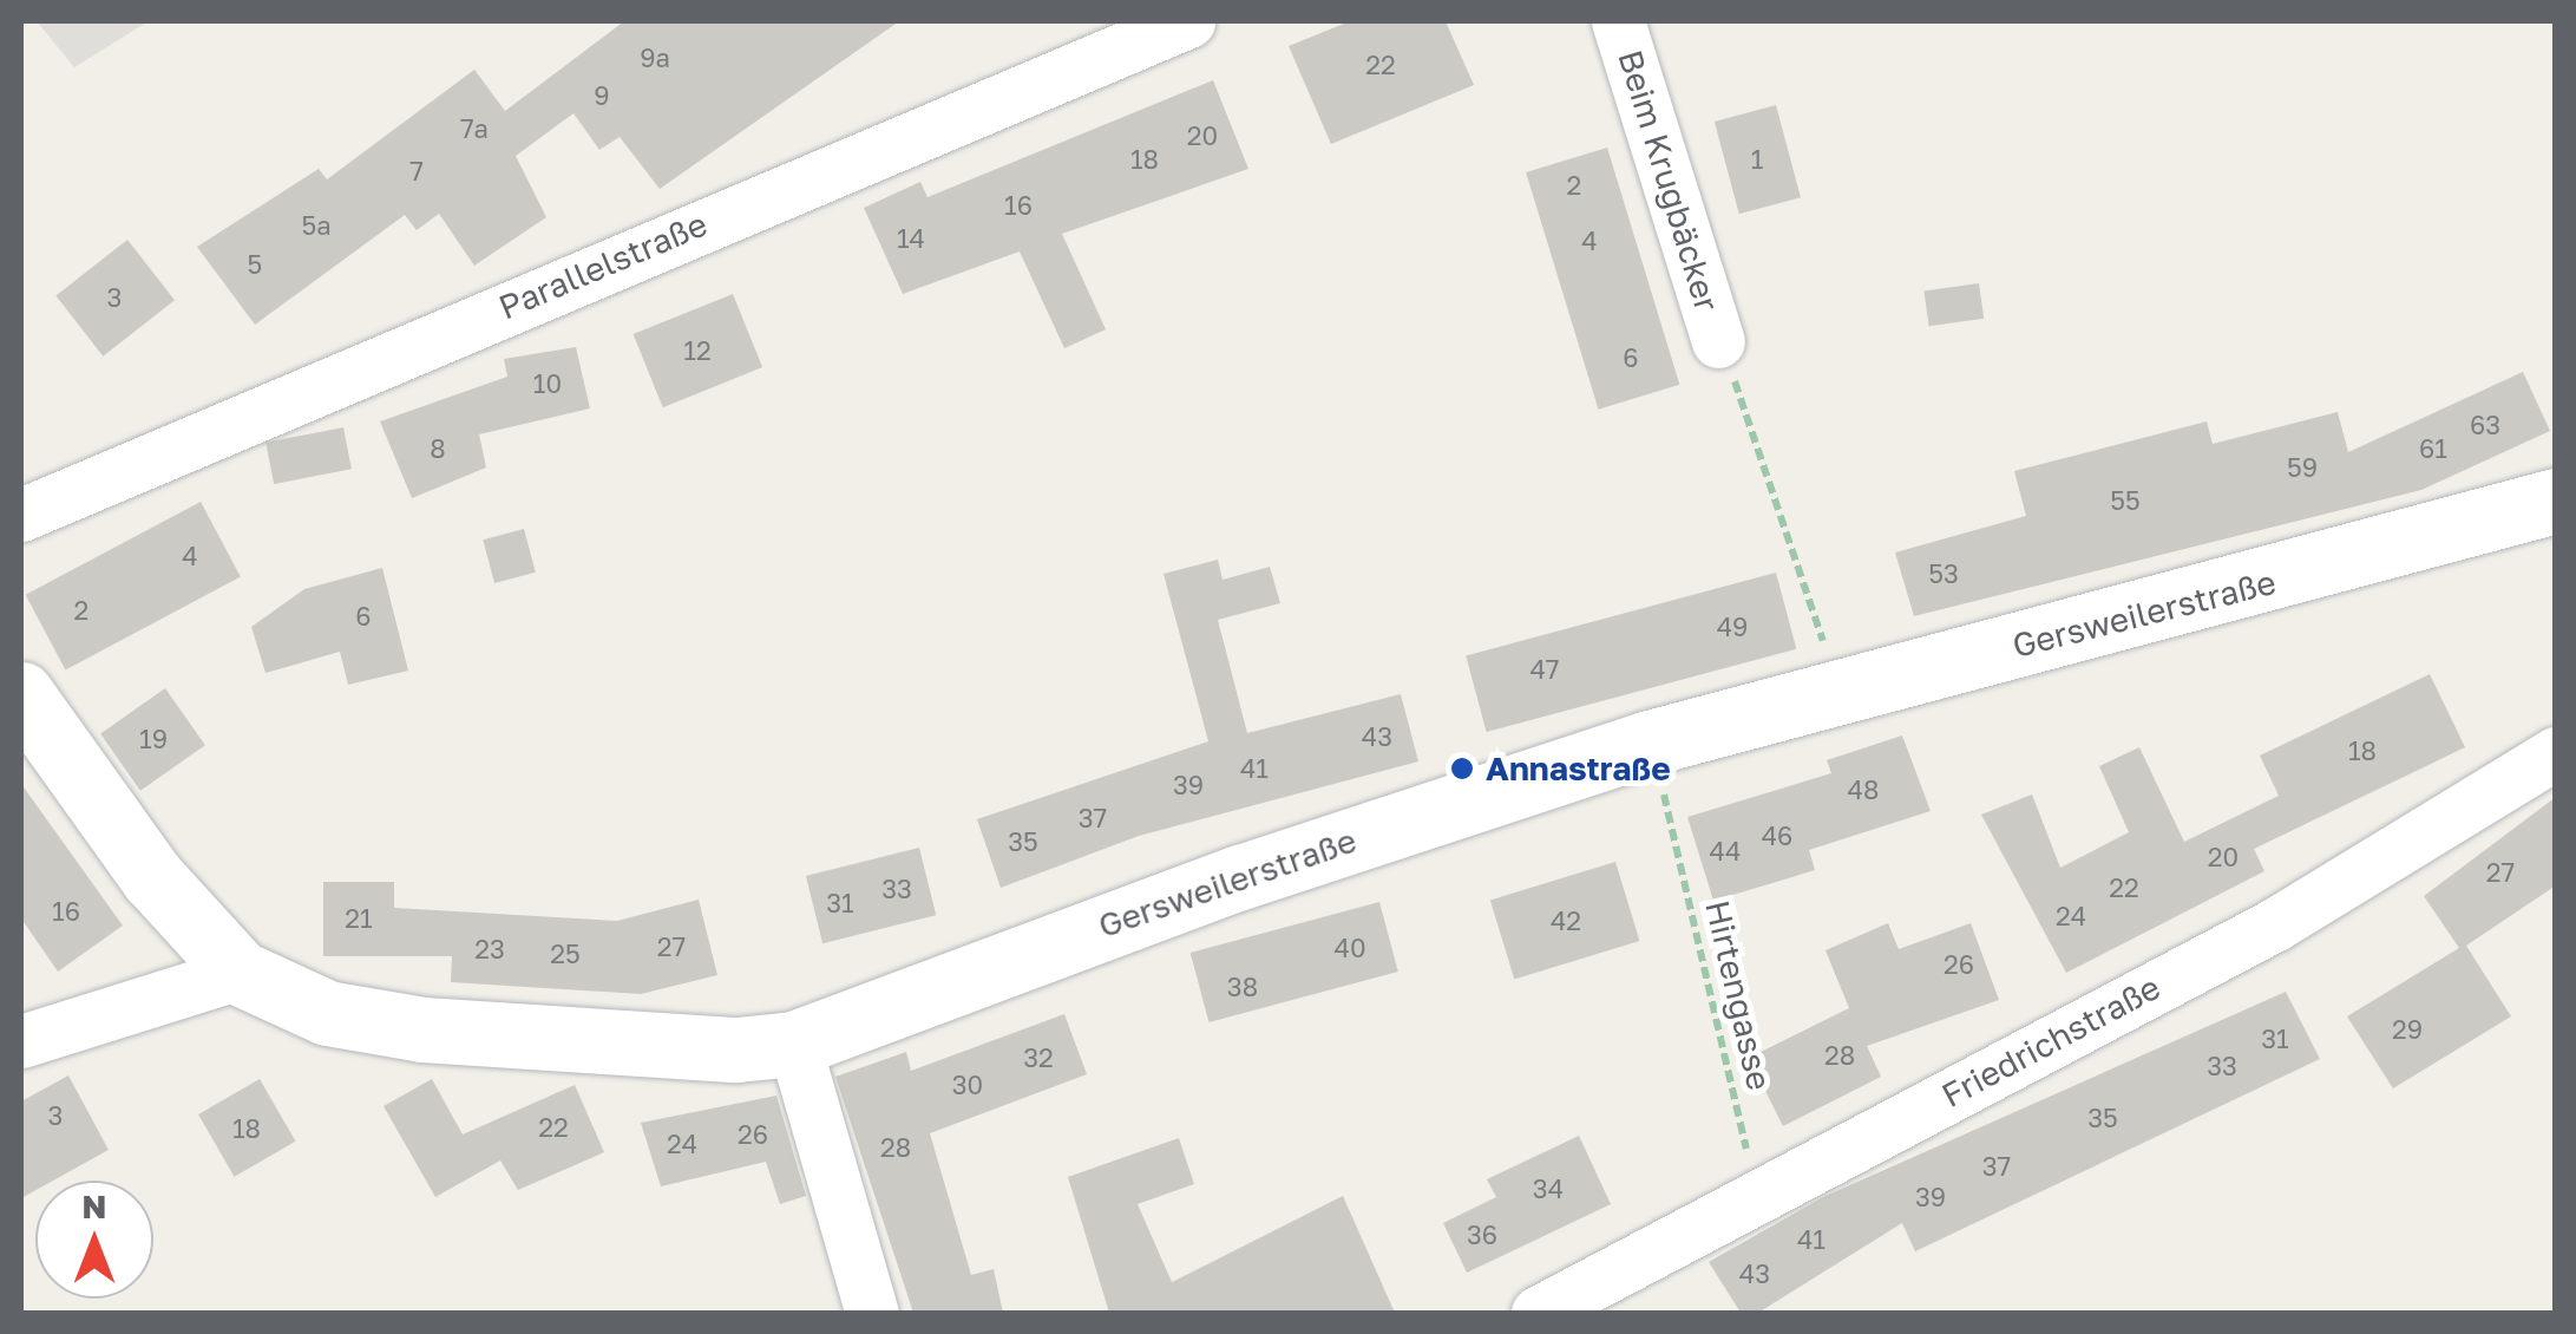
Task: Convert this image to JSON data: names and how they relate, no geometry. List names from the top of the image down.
{
  "streets": {
    "street": [
      "Beim Krugbäcker",
      "Parallelstraße",
      "Gersweilerstraße",
      "Friedrichstraße"
    ],
    "path": ["Hirtengasse"]
  },
  "crossings": [
    ["Hirtengasse", "Friedrichstraße"]
  ],
  "places": ["Annastraße"],
  "house_numbers": [
    "9a",
    "22",
    "9",
    "7a",
    "20",
    "18",
    "1",
    "7",
    "2",
    "16",
    "5a",
    "14",
    "4",
    "5",
    "3",
    "12",
    "6",
    "10",
    "63",
    "8",
    "61",
    "59",
    "55",
    "4",
    "53",
    "2",
    "6",
    "49",
    "47",
    "43",
    "19",
    "18",
    "41",
    "39",
    "48",
    "37",
    "46",
    "35",
    "44",
    "20",
    "27",
    "22",
    "33",
    "31",
    "16",
    "24",
    "21",
    "42",
    "27",
    "40",
    "23",
    "25",
    "26",
    "38",
    "29",
    "31",
    "28",
    "32",
    "33",
    "30",
    "3",
    "35",
    "22",
    "18",
    "26",
    "24",
    "28",
    "37",
    "34",
    "39",
    "36",
    "41",
    "43"
  ],
  "north": "top"
}
